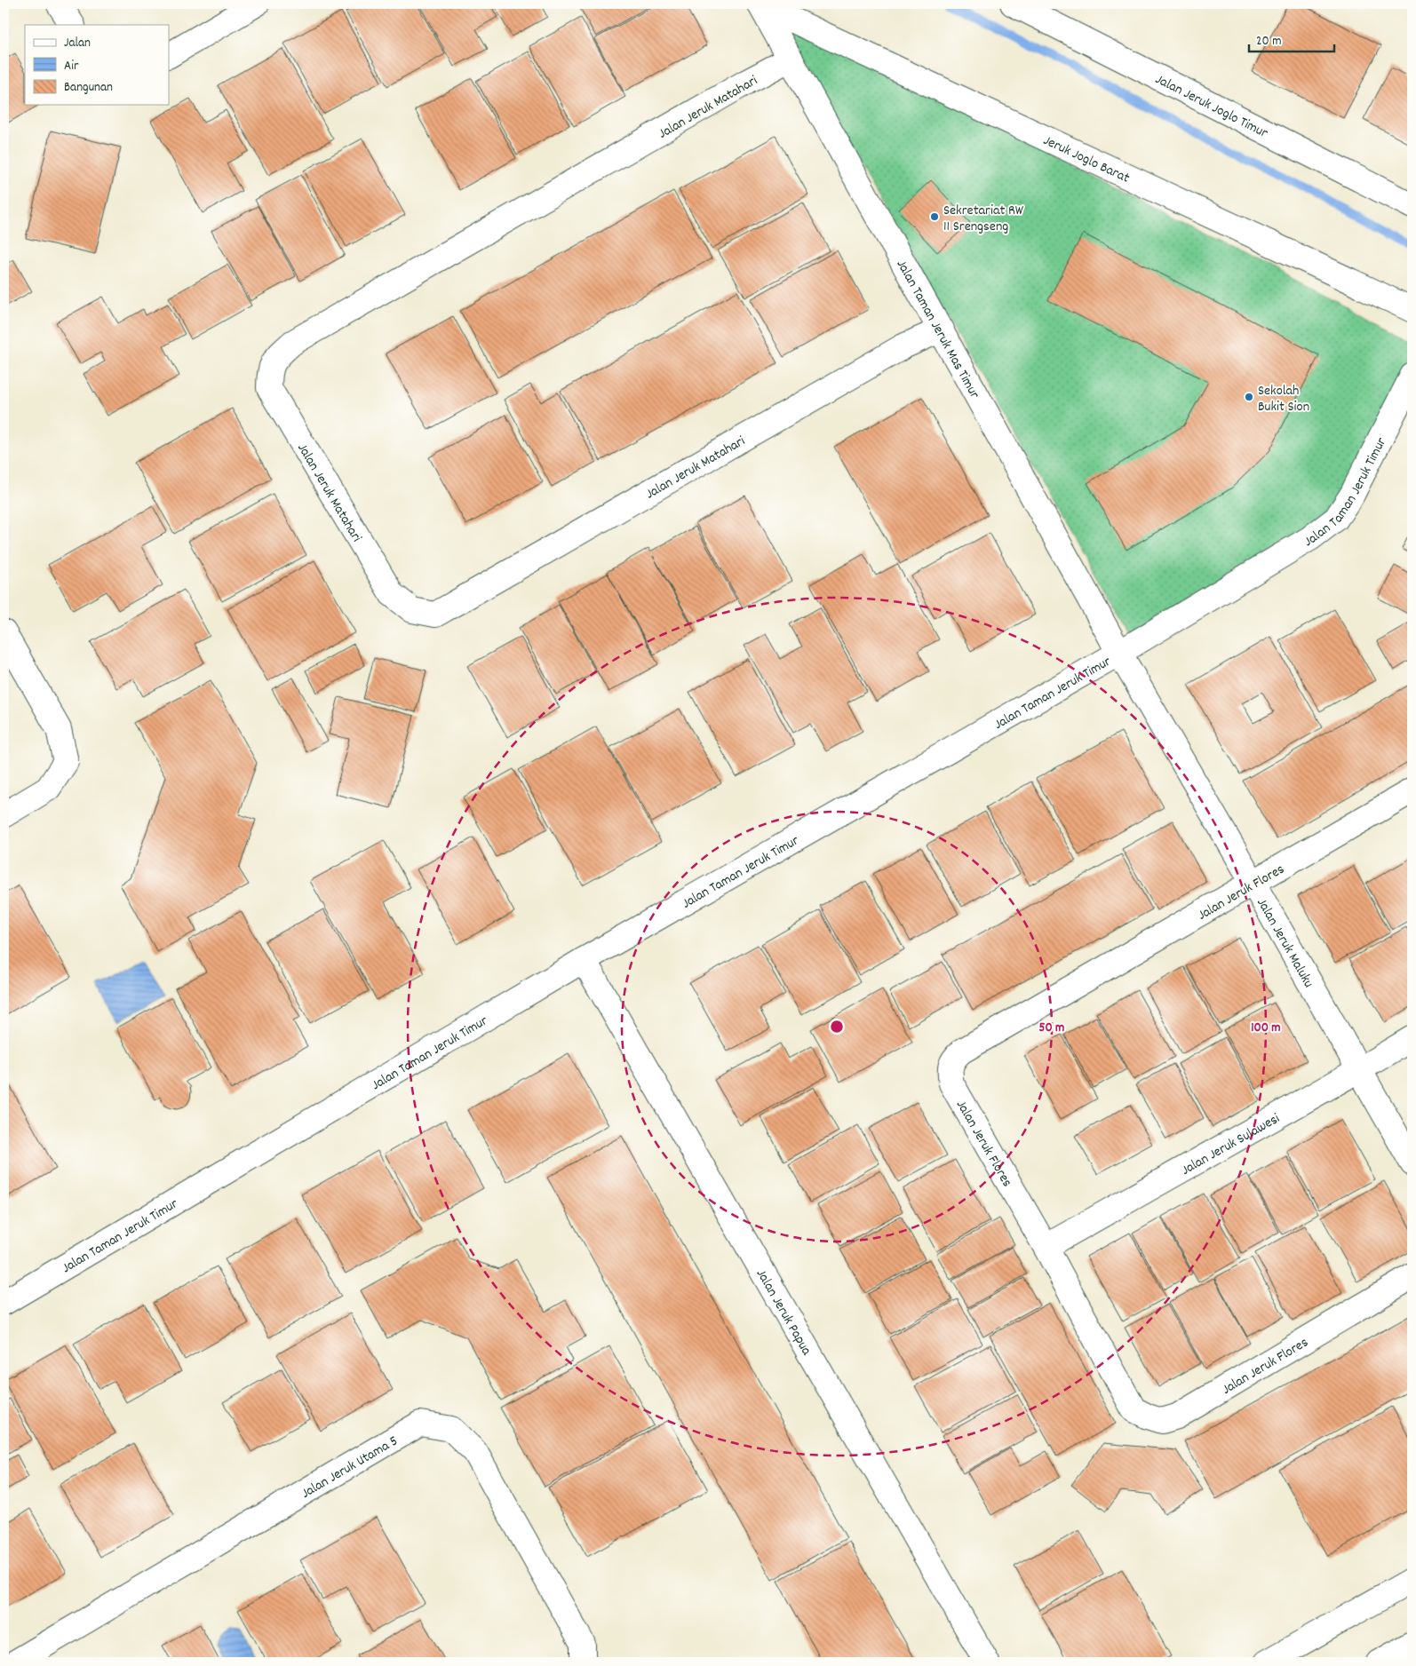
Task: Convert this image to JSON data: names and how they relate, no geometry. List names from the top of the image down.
{
  "streets": {
    "street": [
      "Jalan Jeruk Joglo Timur",
      "Jalan Jeruk Matahari",
      "Jeruk Joglo Barat",
      "Jalan Taman Jeruk Mas Timur",
      "Jalan Taman Jeruk Timur",
      "Jalan Jeruk Flores",
      "Jalan Jeruk Maluku",
      "Jalan Jeruk Sulawesi",
      "Jalan Jeruk Papua",
      "Jalan Jeruk Utama 5"
    ]
  },
  "crossings": [
    ["Jalan Jeruk Matahari", "Jalan Taman Jeruk Mas Timur"],
    ["Jeruk Joglo Barat", "Jalan Taman Jeruk Mas Timur"],
    ["Jalan Taman Jeruk Mas Timur", "Jalan Taman Jeruk Timur"],
    ["Jalan Taman Jeruk Mas Timur", "Jalan Jeruk Maluku"],
    ["Jalan Taman Jeruk Timur", "Jalan Jeruk Maluku"],
    ["Jalan Taman Jeruk Timur", "Jalan Jeruk Papua"],
    ["Jalan Jeruk Flores", "Jalan Jeruk Maluku"],
    ["Jalan Jeruk Flores", "Jalan Jeruk Sulawesi"],
    ["Jalan Jeruk Maluku", "Jalan Jeruk Sulawesi"]
  ],
  "places": ["Sekretariat RW 11 Srengseng", "Sekolah Bukit Sion"],
  "legend": ["Jalan", "Air", "Bangunan"],
  "scale_bar": "20 m",
  "rings": ["50 m", "100 m"]
}
